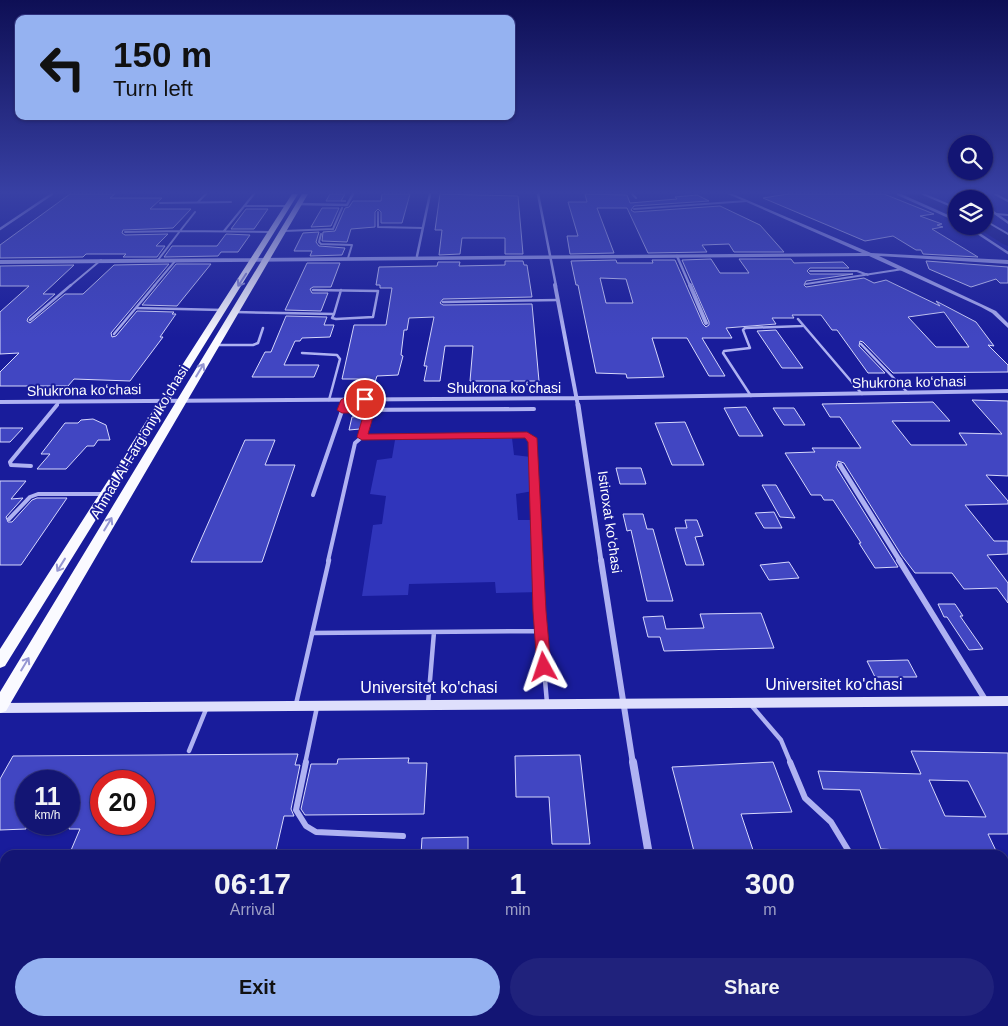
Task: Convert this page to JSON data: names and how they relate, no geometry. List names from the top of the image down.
{
  "streets": {
    "main road": ["Ahmad Al-Farg'oniy ko'chasi", "Universitet ko'chasi"],
    "street": ["Shukrona koʻchasi", "Istiroxat koʻchasi"]
  },
  "crossings": [
    ["Shukrona koʻchasi", "Ahmad Al-Farg'oniy ko'chasi"],
    ["Shukrona koʻchasi", "Istiroxat koʻchasi"],
    ["Ahmad Al-Farg'oniy ko'chasi", "Universitet ko'chasi"],
    ["Istiroxat koʻchasi", "Universitet ko'chasi"]
  ],
  "page": {
    "turn": ["150 m", "Turn left"],
    "speed": "11 km/h",
    "limit": "20",
    "eta": [
      "06:17",
      "Arrival",
      "1",
      "min",
      "300",
      "m"
    ],
    "buttons": ["Exit", "Share"]
  }
}
